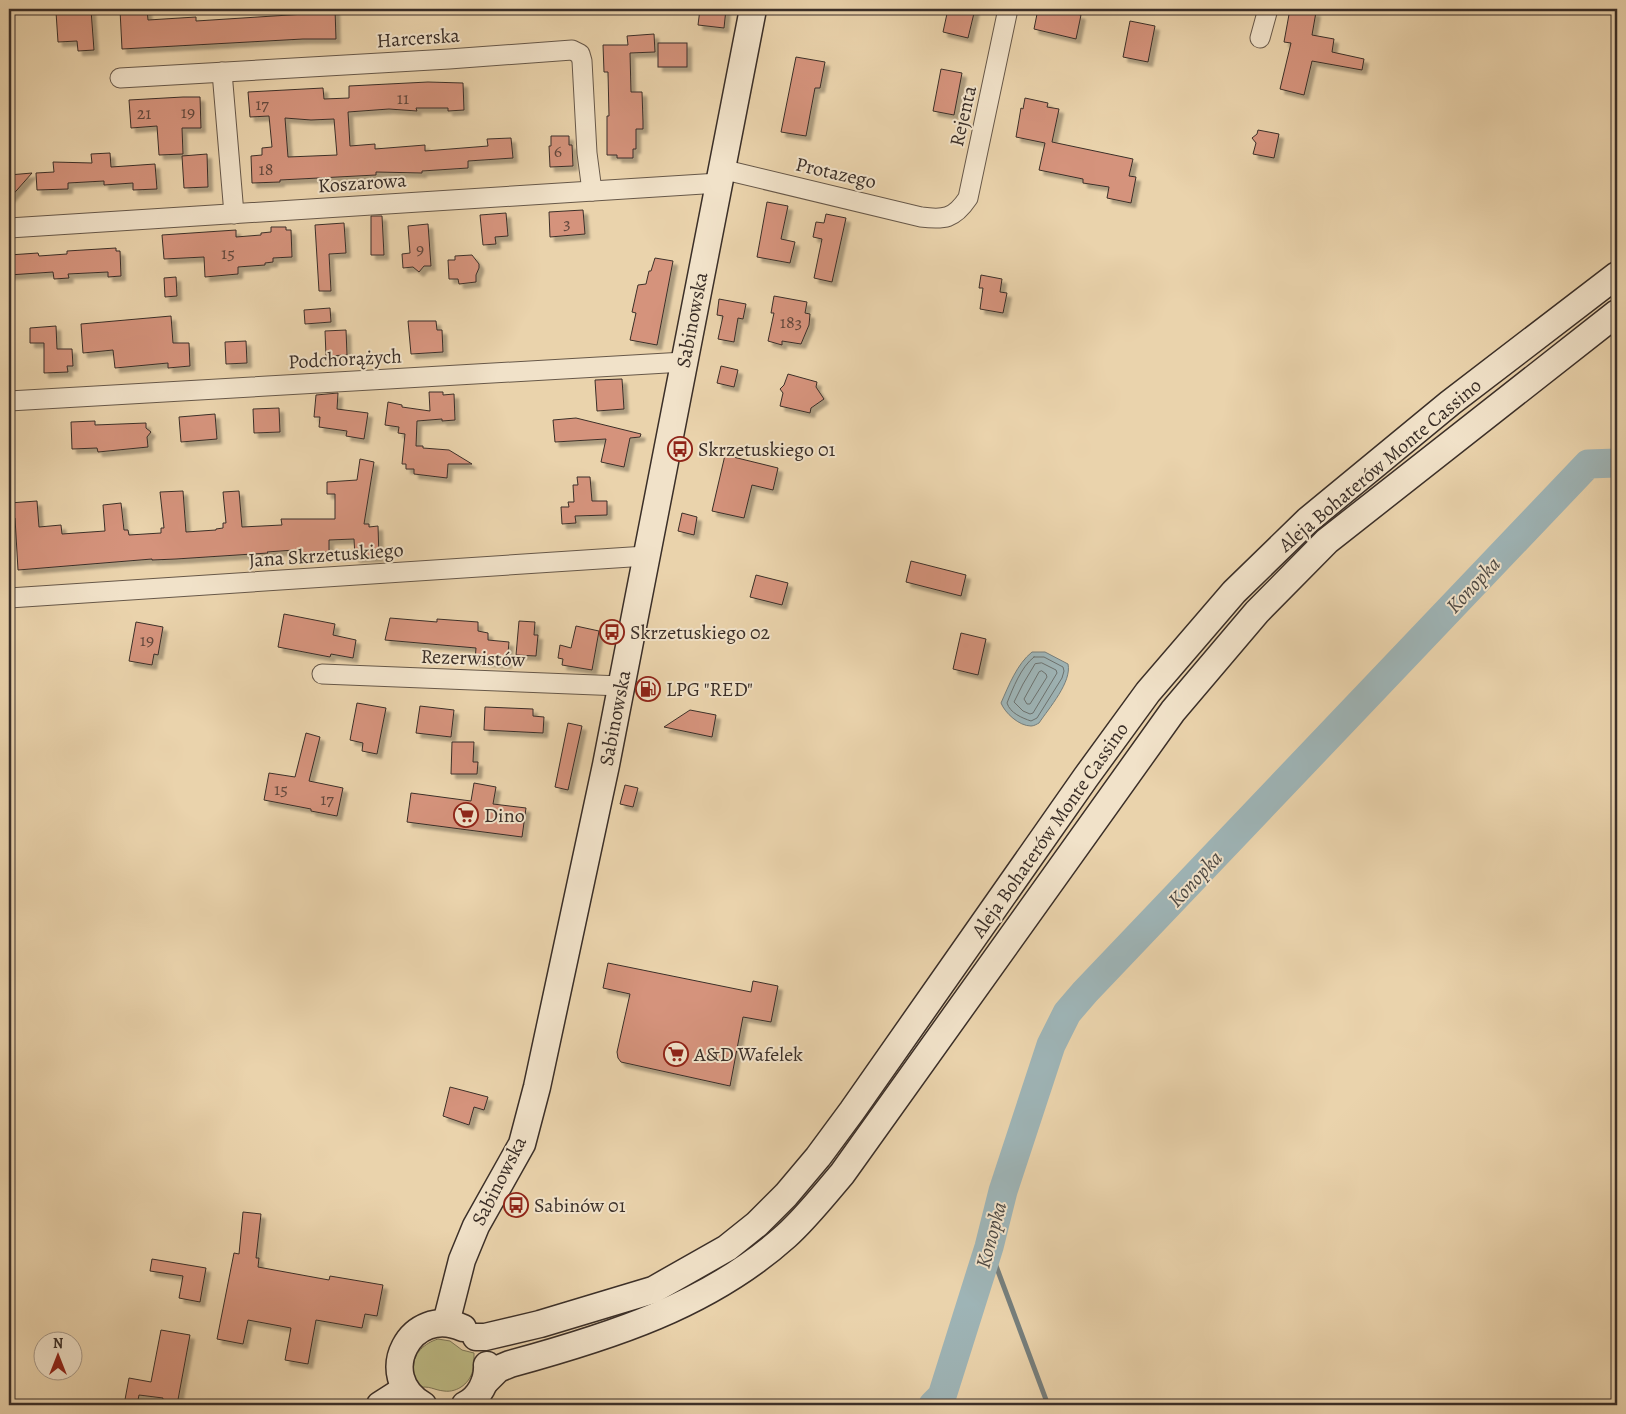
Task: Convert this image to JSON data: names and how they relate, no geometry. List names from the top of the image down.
{
  "streets": {
    "main road": ["Sabinowska", "Aleja Bohaterów Monte Cassino"],
    "street": [
      "Harcerska",
      "Rejenta",
      "Protazego",
      "Koszarowa",
      "Podchorążych",
      "Jana Skrzetuskiego",
      "Rezerwistów"
    ]
  },
  "crossings": [
    ["Harcerska", "Koszarowa"],
    ["Rejenta", "Protazego"],
    ["Protazego", "Koszarowa"],
    ["Protazego", "Sabinowska"],
    ["Koszarowa", "Sabinowska"],
    ["Sabinowska", "Podchorążych"],
    ["Sabinowska", "Jana Skrzetuskiego"],
    ["Sabinowska", "Rezerwistów"]
  ],
  "water": ["Konopka"],
  "places": {
    "bus stop": ["Skrzetuskiego 01", "Skrzetuskiego 02", "Sabinów 01"],
    "fuel station": ["LPG \"RED\""],
    "supermarket": ["Dino", "A&D Wafelek"]
  },
  "house_numbers": [
    "11",
    "17",
    "19",
    "21",
    "6",
    "18",
    "3",
    "9",
    "15",
    "183",
    "19",
    "15",
    "17"
  ],
  "north": "top"
}
